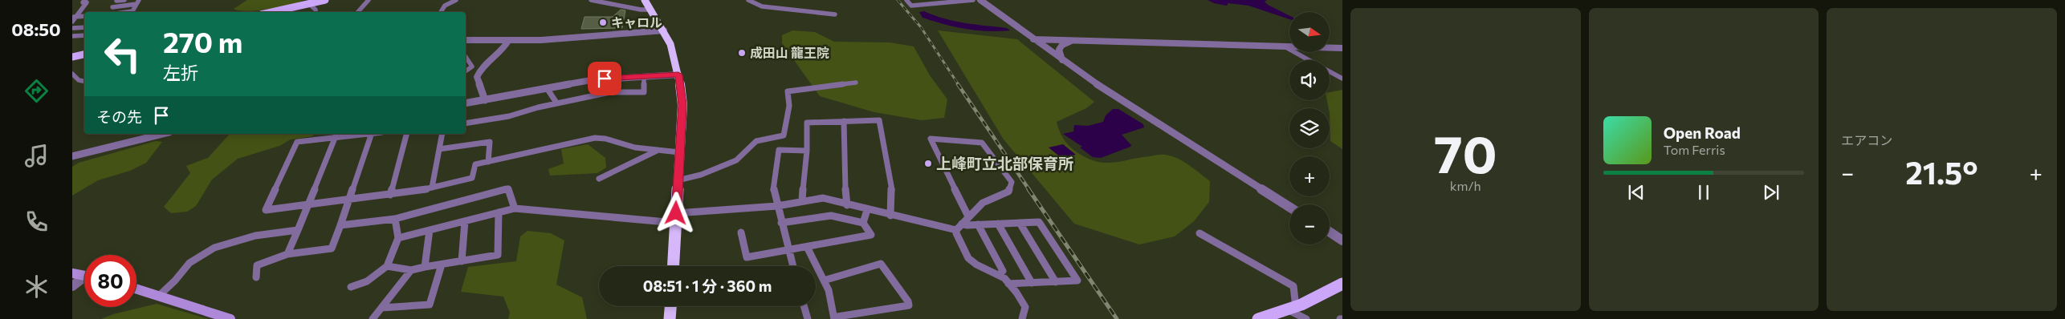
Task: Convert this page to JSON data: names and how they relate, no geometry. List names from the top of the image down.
{
  "places": ["キャロル", "成田山 龍王院", "上峰町立北部保育所"],
  "north": "right",
  "page": {
    "tabs": "08:50",
    "tile": [
      ["70", "km/h"],
      "エアコン"
    ],
    "map_buttons": ["+", "−"],
    "turn": ["270 m", "左折"],
    "then": "その先",
    "song": ["Open Road", "Tom Ferris"],
    "heat": ["−", "21.5°", "+"],
    "limit": "80",
    "trip": "08:51 · 1 分 · 360 m"
  }
}
